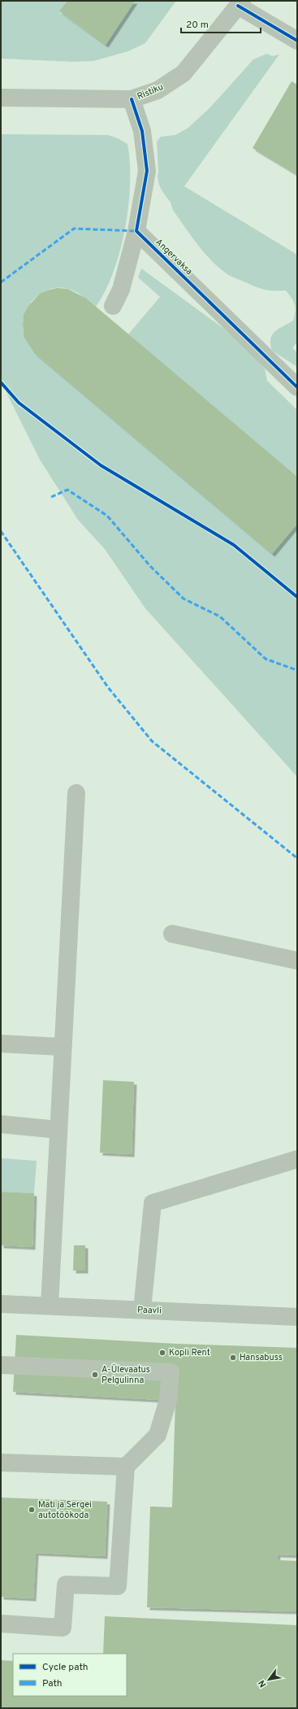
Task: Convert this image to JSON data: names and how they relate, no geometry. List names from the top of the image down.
{
  "streets": {
    "street": ["Ristiku", "Angervaksa", "Paavli"]
  },
  "places": [
    "Kopli Rent",
    "Hansabuss",
    "A-Ülevaatus Pelgulinna",
    "Mati ja Sergei autotöökoda"
  ],
  "legend": ["Cycle path", "Path"],
  "scale_bar": "20 m",
  "north": "bottom left"
}
